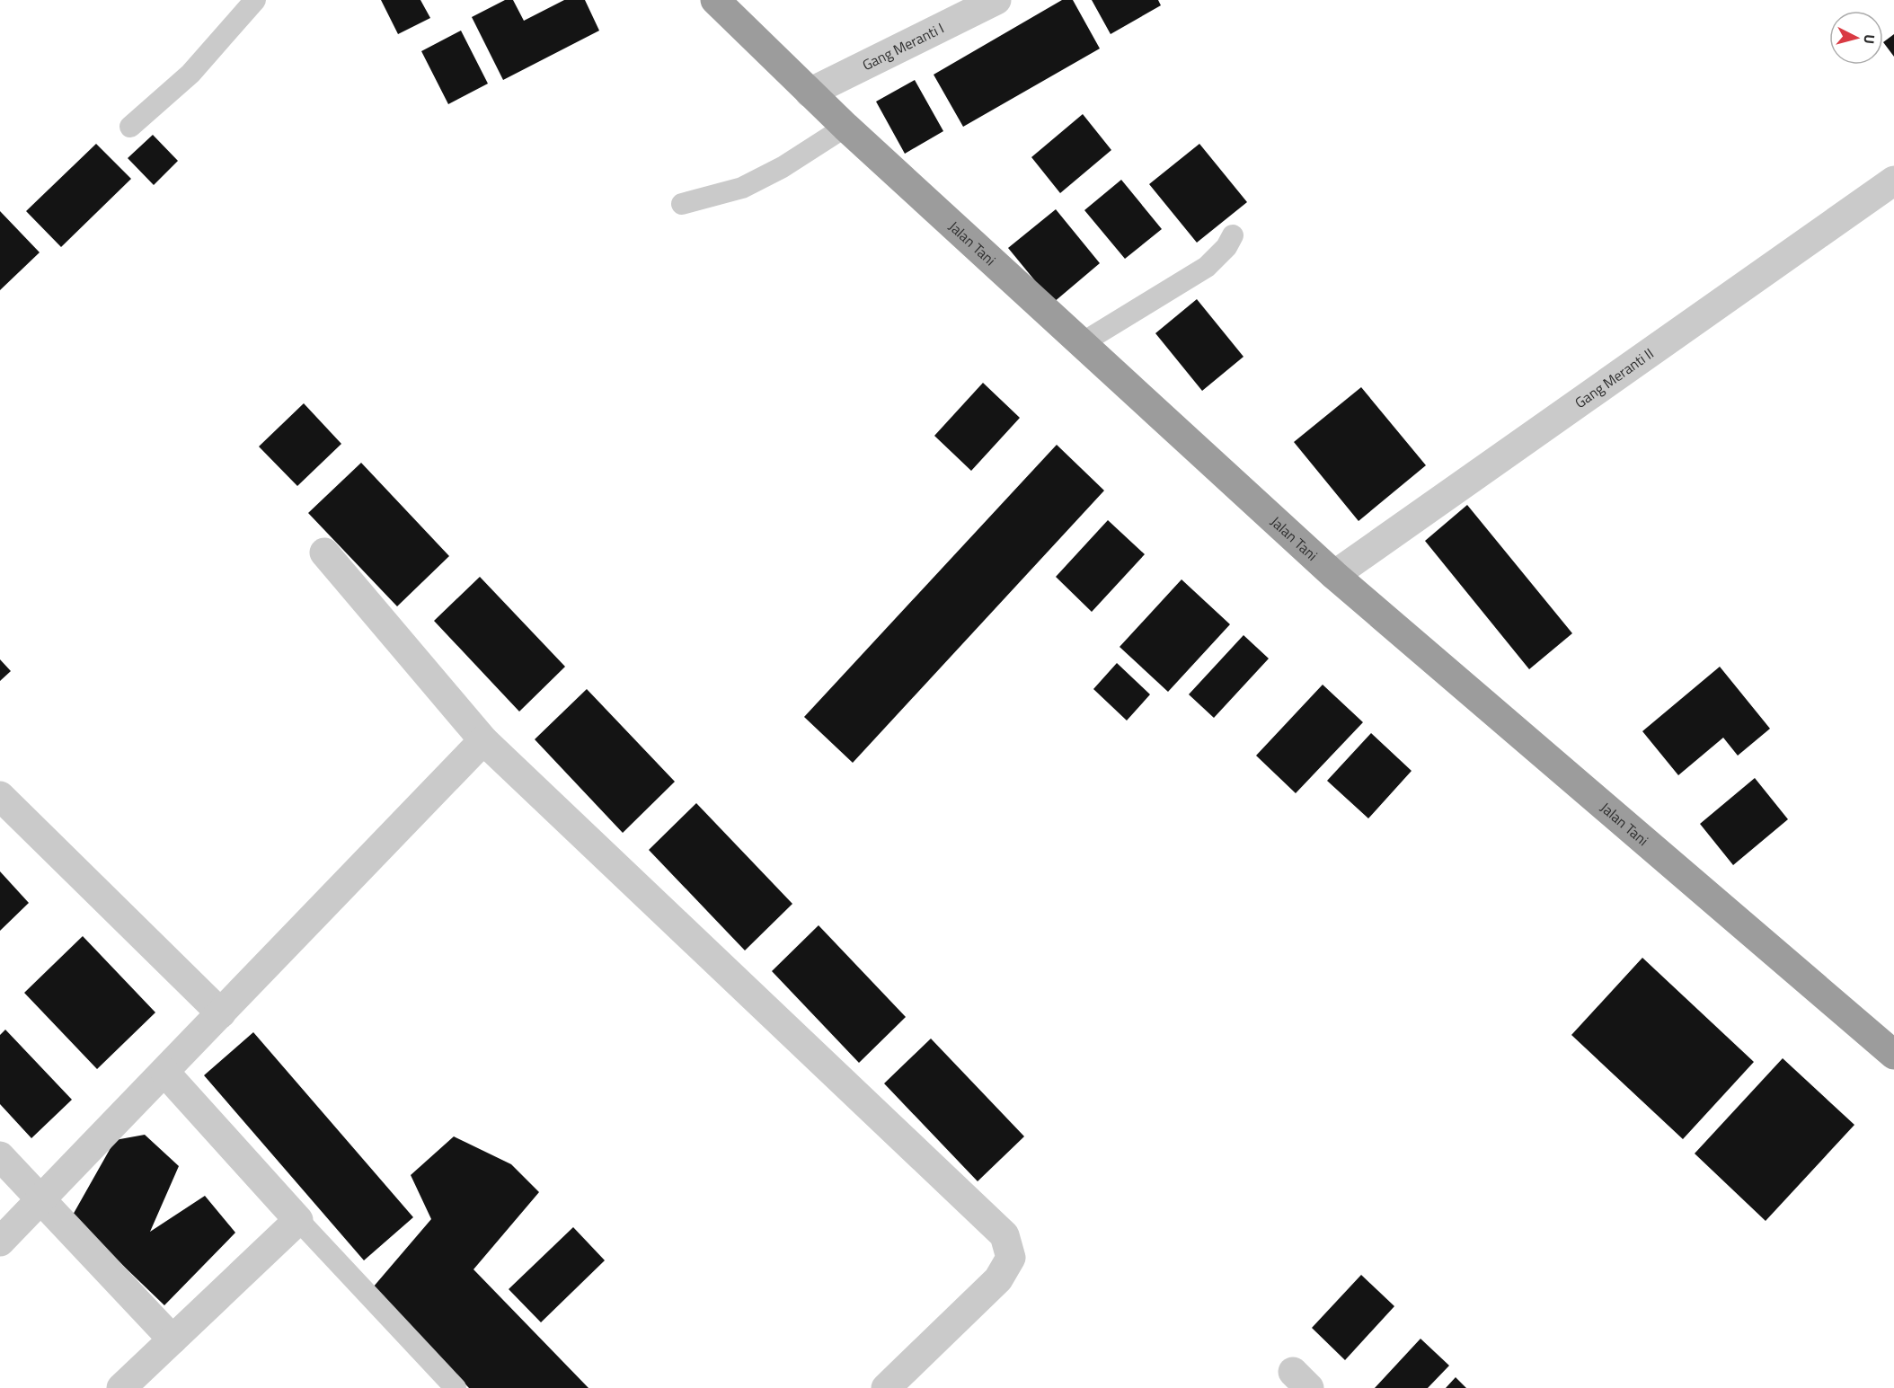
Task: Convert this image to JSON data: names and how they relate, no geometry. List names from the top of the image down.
{
  "streets": {
    "highway": ["Jalan Tani"],
    "street": ["Gang Meranti I", "Gang Meranti II"]
  },
  "crossings": [
    ["Gang Meranti I", "Jalan Tani"],
    ["Jalan Tani", "Gang Meranti II"]
  ],
  "north": "right"
}
